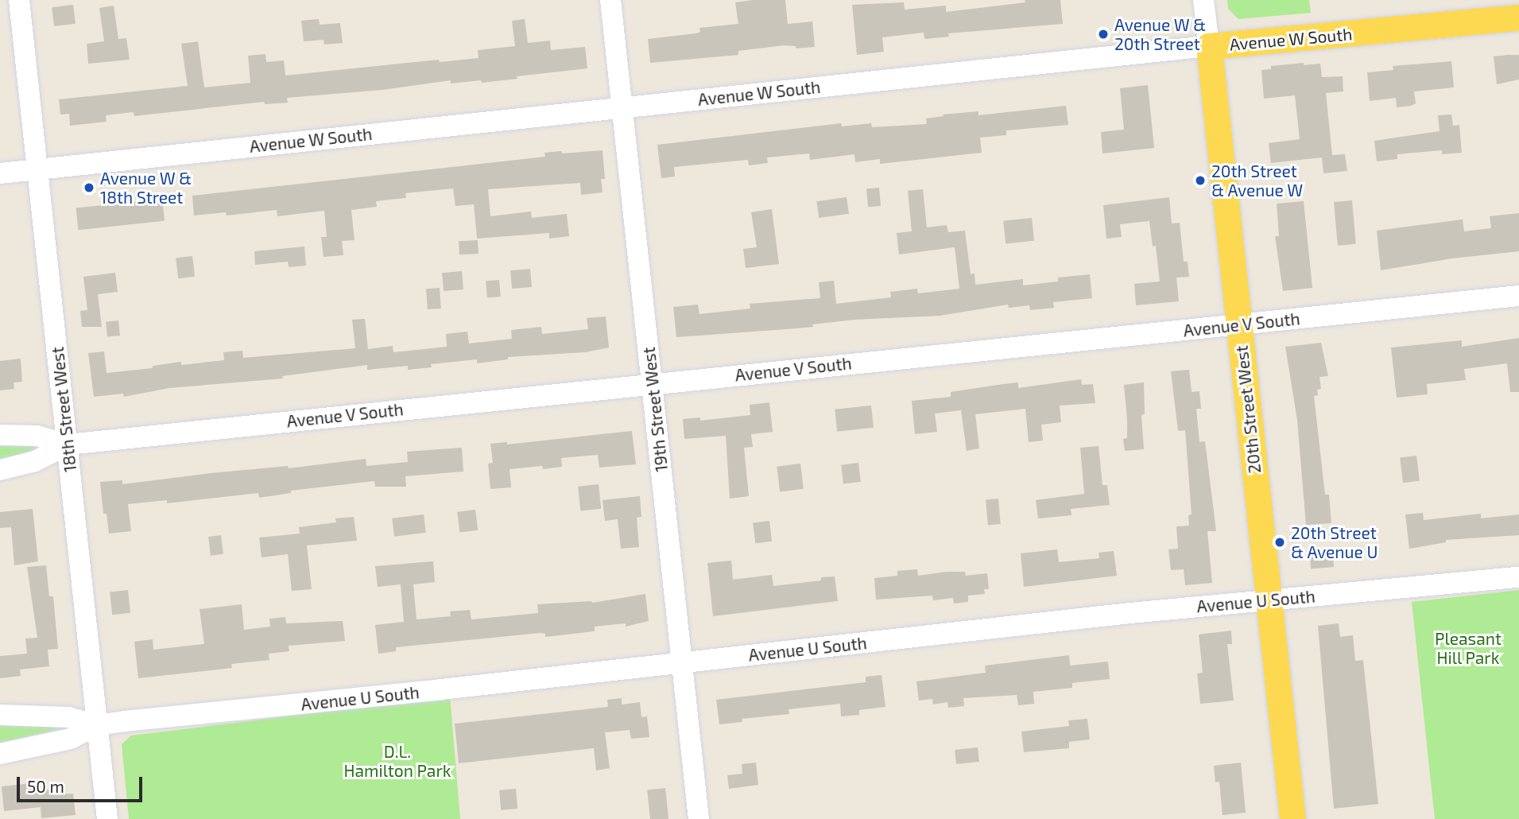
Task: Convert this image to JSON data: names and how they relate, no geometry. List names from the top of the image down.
{
  "streets": {
    "main road": ["Avenue W South", "20th Street West"],
    "street": [
      "Avenue V South",
      "18th Street West",
      "19th Street West",
      "Avenue U South"
    ]
  },
  "crossings": [
    ["Avenue W South", "18th Street West"],
    ["Avenue W South", "19th Street West"],
    ["Avenue W South", "20th Street West"],
    ["Avenue V South", "18th Street West"],
    ["Avenue V South", "19th Street West"],
    ["Avenue V South", "20th Street West"],
    ["18th Street West", "Avenue U South"],
    ["19th Street West", "Avenue U South"],
    ["20th Street West", "Avenue U South"]
  ],
  "parks": ["Pleasant Hill Park", "D.L. Hamilton Park"],
  "places": [
    "Avenue W & 20th Street",
    "20th Street & Avenue W",
    "Avenue W & 18th Street",
    "20th Street & Avenue U"
  ],
  "scale_bar": "50 m"
}
